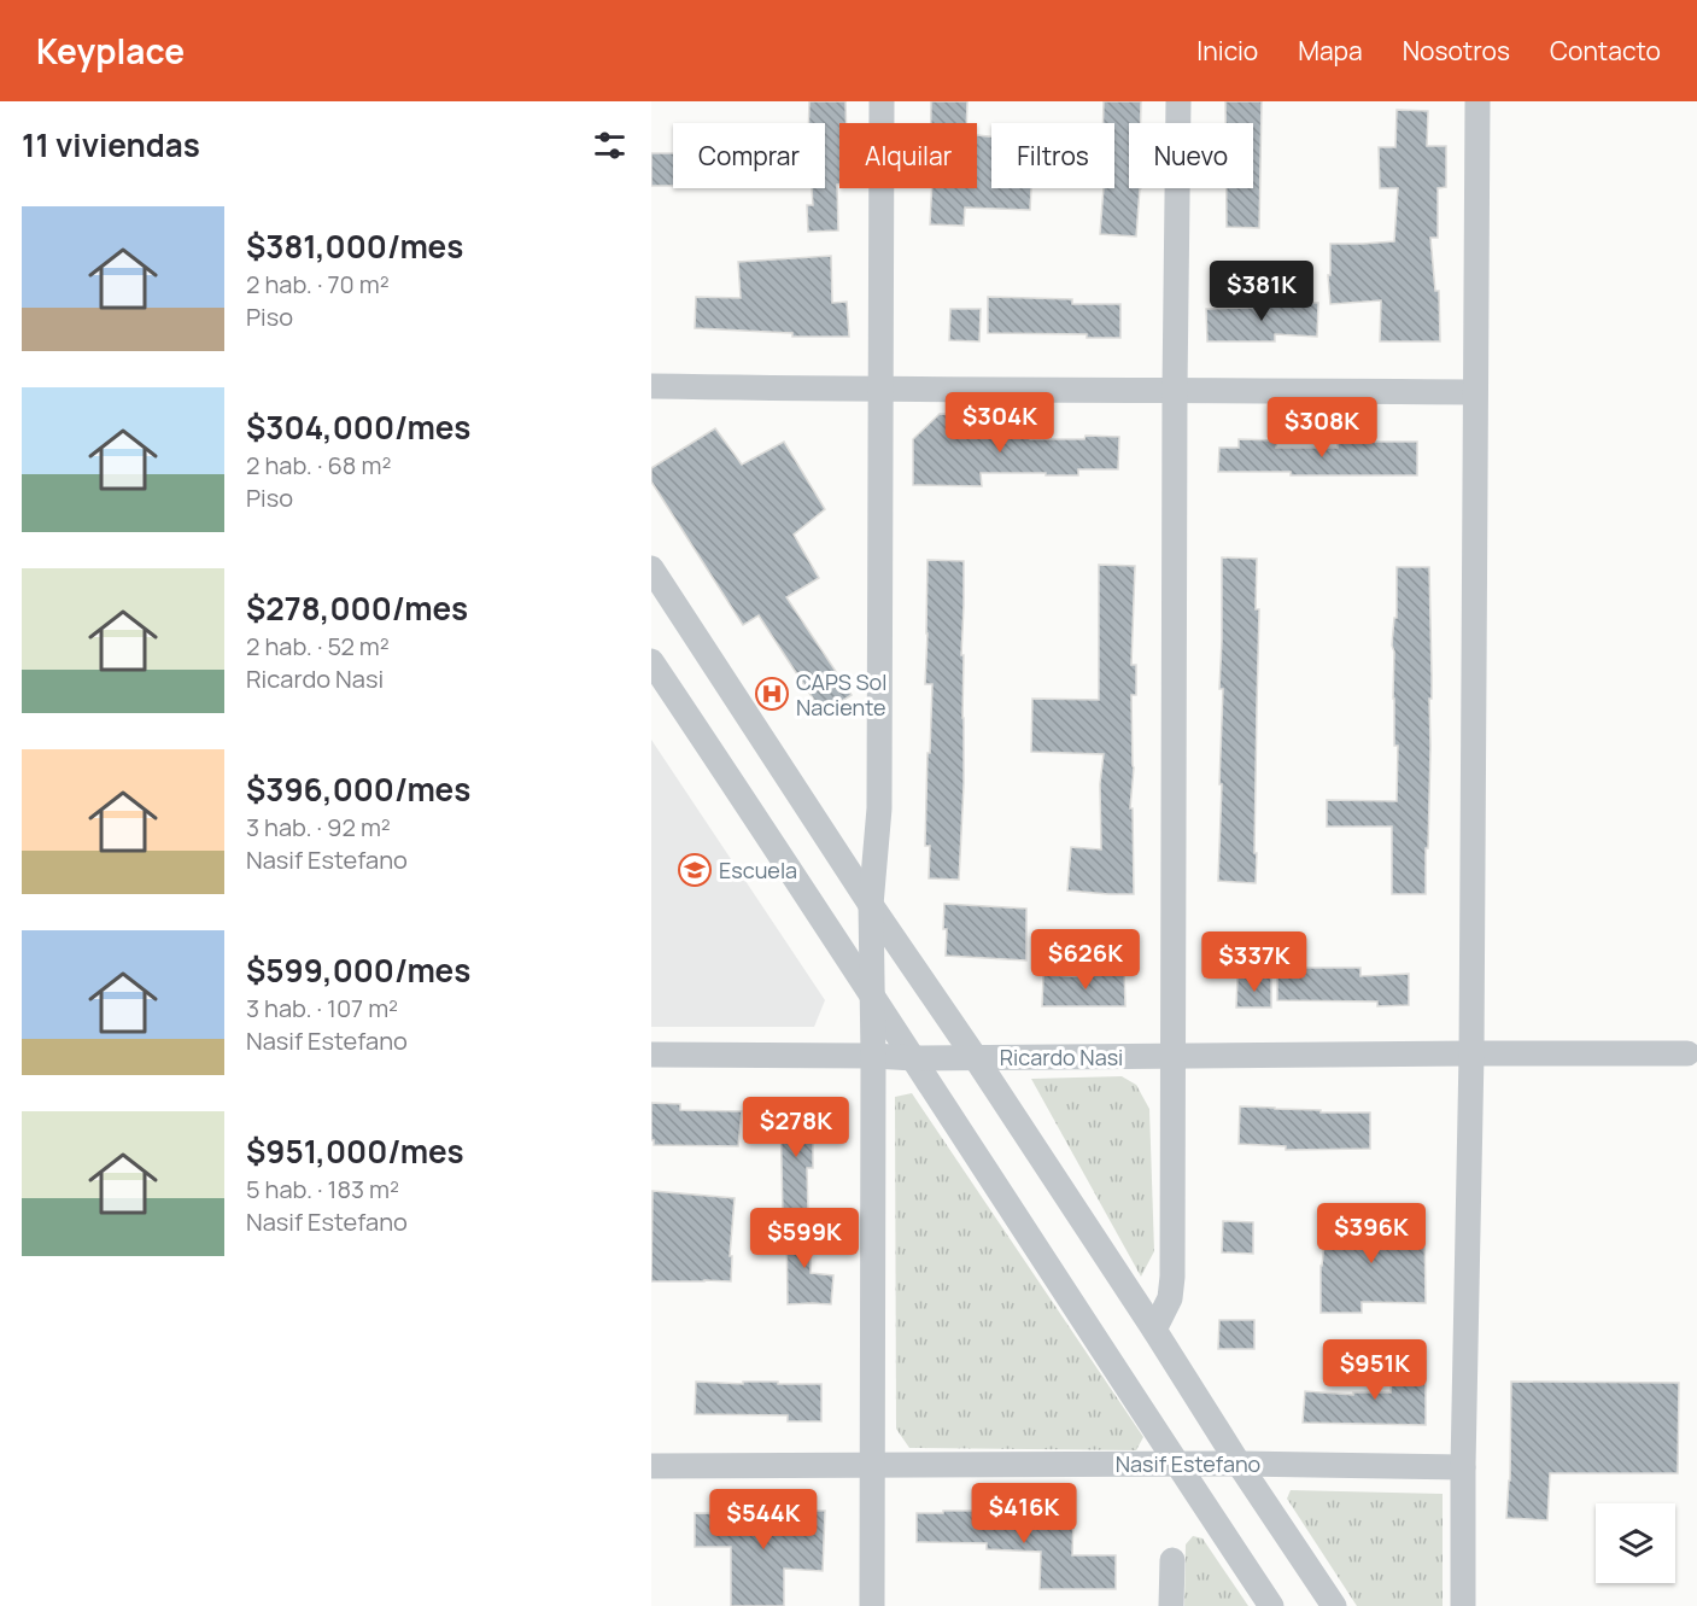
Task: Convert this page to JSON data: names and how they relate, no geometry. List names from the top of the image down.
{
  "streets": {
    "street": ["Ricardo Nasi", "Nasif Estefano"]
  },
  "places": {
    "hospital": ["CAPS Sol Naciente"],
    "school or university": ["Escuela"]
  },
  "page": {
    "header": "Keyplace",
    "nav": [
      "Inicio",
      "Mapa",
      "Nosotros",
      "Contacto"
    ],
    "heading": "11 viviendas",
    "chip": [
      "Comprar",
      "Alquilar",
      "Filtros",
      "Nuevo"
    ],
    "list": [
      {
        "name": "$381,000/mes",
        "note": "2 hab. · 70 m² · Piso"
      },
      {
        "name": "$304,000/mes",
        "note": "2 hab. · 68 m² · Piso"
      },
      {
        "name": "$278,000/mes",
        "note": "2 hab. · 52 m² · Ricardo Nasi"
      },
      {
        "name": "$396,000/mes",
        "note": "3 hab. · 92 m² · Nasif Estefano"
      },
      {
        "name": "$599,000/mes",
        "note": "3 hab. · 107 m² · Nasif Estefano"
      },
      {
        "name": "$951,000/mes",
        "note": "5 hab. · 183 m² · Nasif Estefano"
      }
    ],
    "price": [
      "$381K",
      "$304K",
      "$308K",
      "$626K",
      "$337K",
      "$278K",
      "$396K",
      "$599K",
      "$951K",
      "$416K",
      "$544K"
    ]
  }
}
